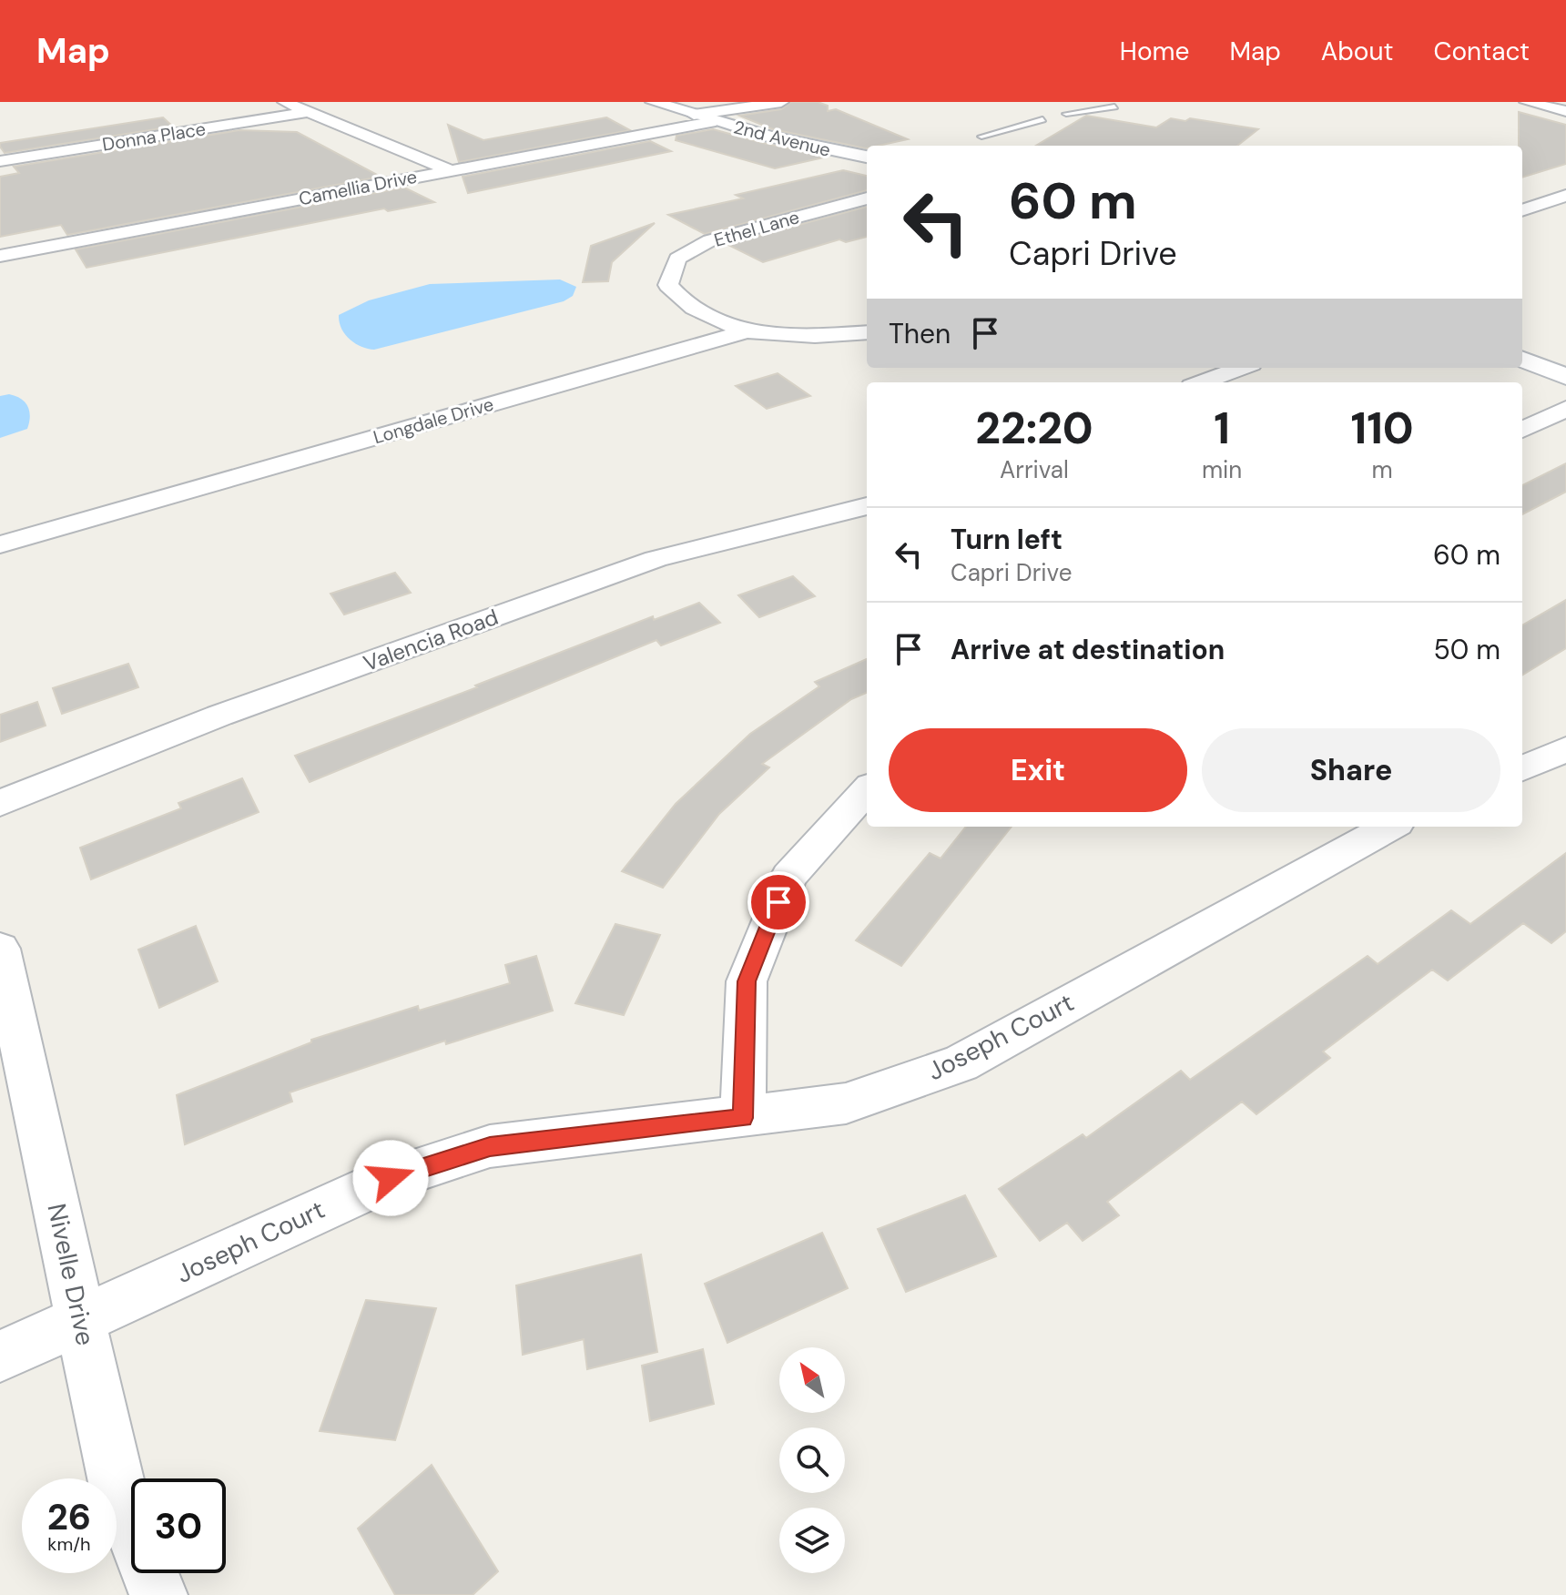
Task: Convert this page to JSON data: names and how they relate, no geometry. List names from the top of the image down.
{
  "streets": {
    "street": [
      "Donna Place",
      "2nd Avenue",
      "Camellia Drive",
      "Ethel Lane",
      "Longdale Drive",
      "Valencia Road",
      "Joseph Court",
      "Nivelle Drive"
    ]
  },
  "crossings": [
    ["2nd Avenue", "Camellia Drive"],
    ["Ethel Lane", "Longdale Drive"],
    ["Joseph Court", "Nivelle Drive"]
  ],
  "north": "top left",
  "page": {
    "header": "Map",
    "nav": [
      "Home",
      "Map",
      "About",
      "Contact"
    ],
    "turn": ["60 m", "Capri Drive"],
    "then": "Then",
    "eta": [
      "22:20",
      "Arrival",
      "1",
      "min",
      "110",
      "m"
    ],
    "list": [
      {
        "name": "Turn left",
        "note": "Capri Drive",
        "value": "60 m"
      },
      {
        "name": "Arrive at destination",
        "value": "50 m"
      }
    ],
    "buttons": ["Exit", "Share"],
    "speed": "26 km/h",
    "limit": "30"
  }
}
